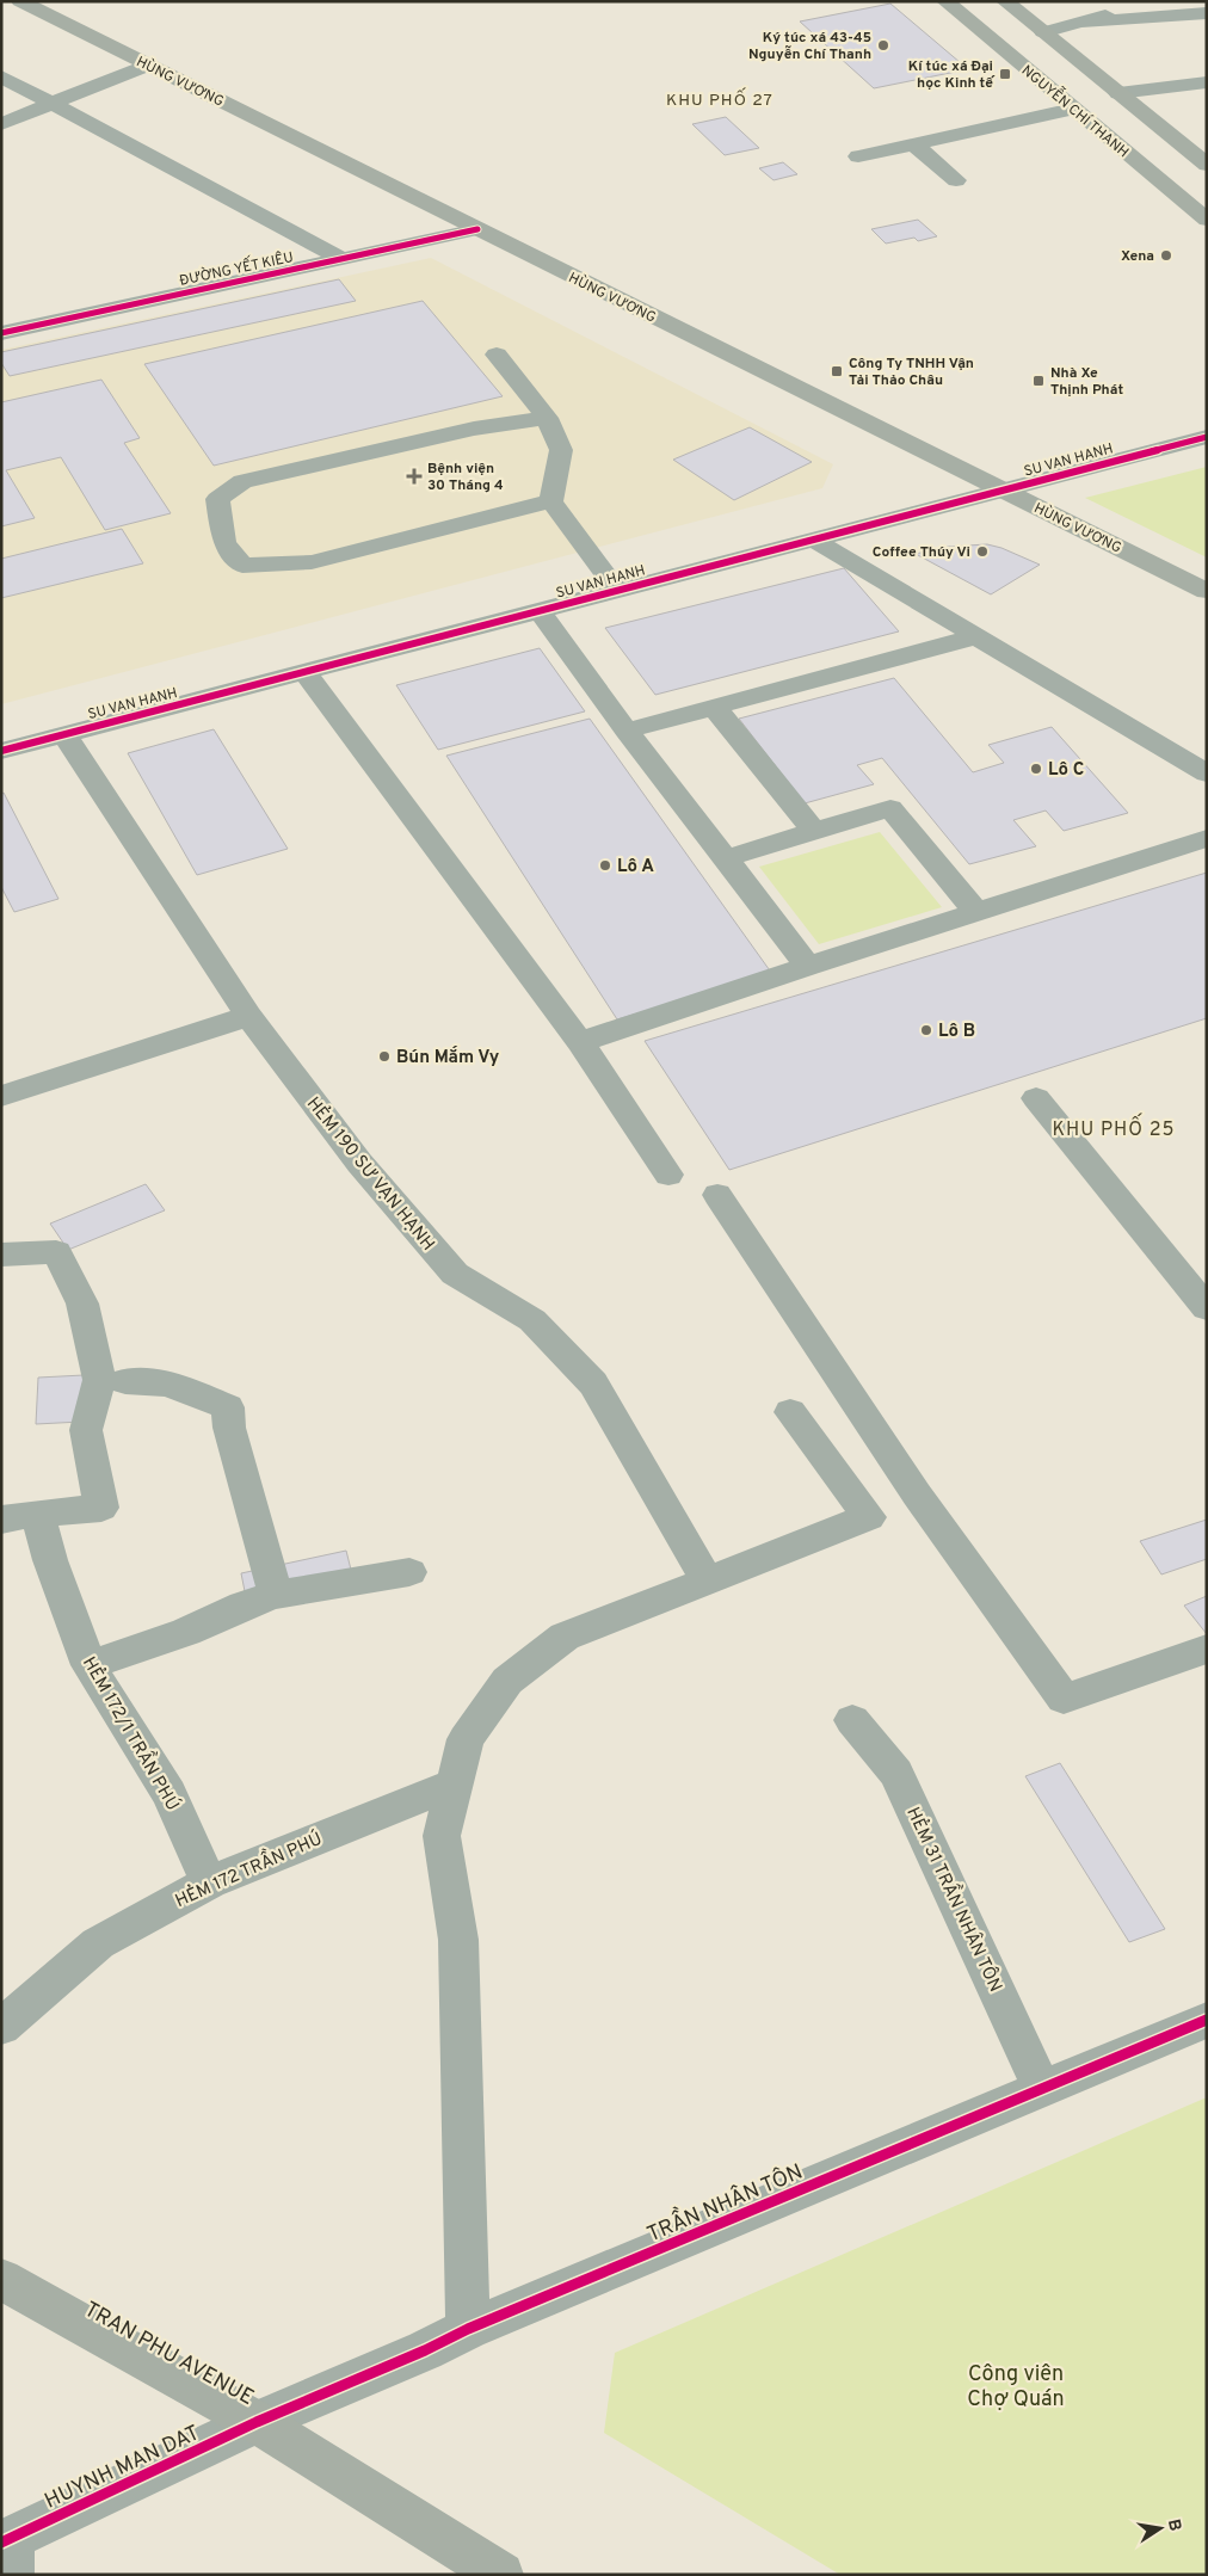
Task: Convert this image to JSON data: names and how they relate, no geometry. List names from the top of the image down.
{
  "streets": {
    "main road": ["HÙNG VƯƠNG", "NGUYỄN CHÍ THANH", "TRAN PHU AVENUE"],
    "street": [
      "ĐƯỜNG YẾT KIÊU",
      "SU VAN HANH",
      "HẺM 190 SƯ VẠN HẠNH",
      "HẺM 172/1 TRẦN PHÚ",
      "HẺM 172 TRẦN PHÚ",
      "HẺM 31 TRẦN NHÂN TÔN",
      "TRẦN NHÂN TÔN",
      "HUYNH MAN DAT"
    ]
  },
  "crossings": [
    ["HÙNG VƯƠNG", "ĐƯỜNG YẾT KIÊU"],
    ["HÙNG VƯƠNG", "SU VAN HANH"],
    ["SU VAN HANH", "HẺM 190 SƯ VẠN HẠNH"],
    ["HẺM 172/1 TRẦN PHÚ", "HẺM 172 TRẦN PHÚ"],
    ["HẺM 31 TRẦN NHÂN TÔN", "TRẦN NHÂN TÔN"],
    ["TRẦN NHÂN TÔN", "TRAN PHU AVENUE"],
    ["TRẦN NHÂN TÔN", "HUYNH MAN DAT"],
    ["TRAN PHU AVENUE", "HUYNH MAN DAT"]
  ],
  "districts": ["KHU PHỐ 27", "KHU PHỐ 25"],
  "parks": ["Công viên Chợ Quán"],
  "places": {
    "other": [
      "Ký túc xá 43-45 Nguyễn Chí Thanh",
      "Xena",
      "Coffee Thúy Vi",
      "Lô C",
      "Lô A",
      "Lô B",
      "Bún Mắm Vy"
    ],
    "transit": ["Kí túc xá Đại học Kinh tế", "Công Ty TNHH Vận Tải Thảo Châu", "Nhà Xe Thịnh Phát"],
    "health": ["Bệnh viện 30 Tháng 4"]
  },
  "north": "right"
}
